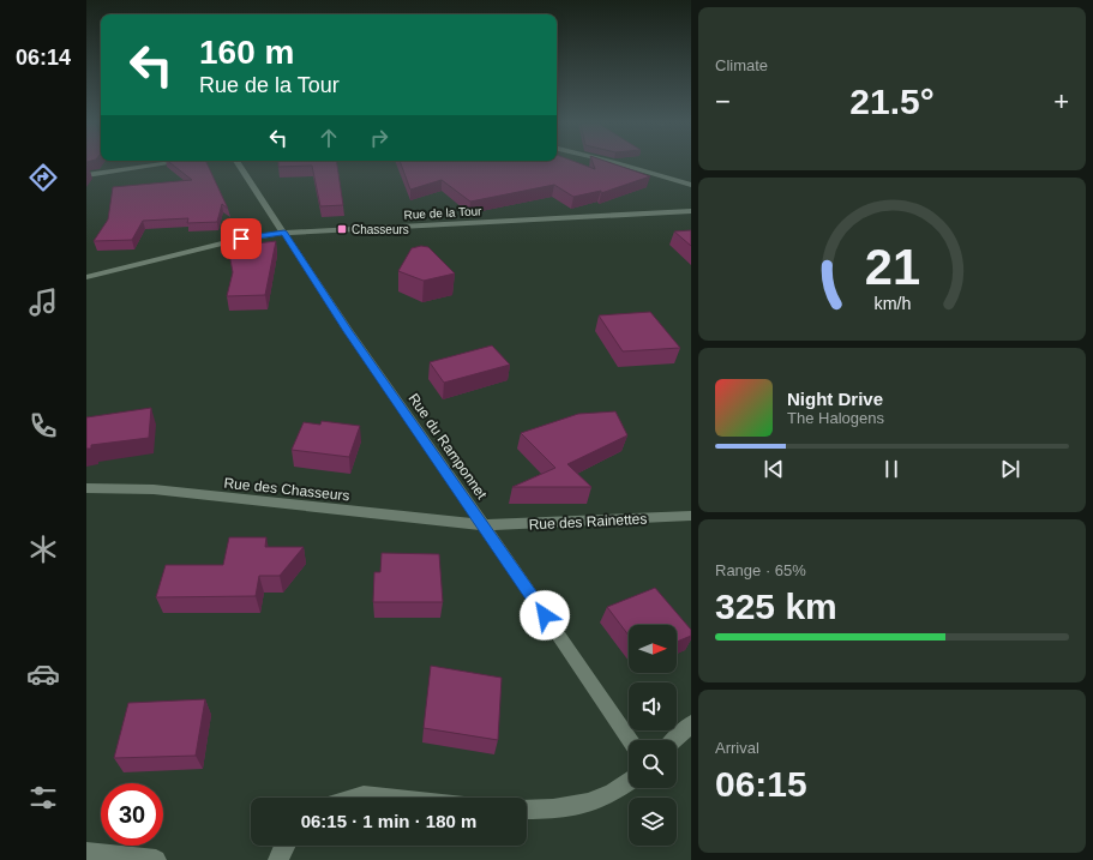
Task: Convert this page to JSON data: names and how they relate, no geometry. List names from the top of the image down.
{
  "streets": {
    "street": [
      "Rue de la Tour",
      "Rue du Ramponnet",
      "Rue des Chasseurs",
      "Rue des Rainettes"
    ]
  },
  "crossings": [
    ["Rue de la Tour", "Rue du Ramponnet"],
    ["Rue du Ramponnet", "Rue des Chasseurs"],
    ["Rue du Ramponnet", "Rue des Rainettes"],
    ["Rue des Chasseurs", "Rue des Rainettes"]
  ],
  "places": {
    "transit": ["Chasseurs"]
  },
  "north": "right",
  "page": {
    "tabs": "06:14",
    "tile": [
      "Climate",
      ["Range · 65%", "325 km"],
      ["Arrival", "06:15"]
    ],
    "turn": ["160 m", "Rue de la Tour"],
    "heat": ["−", "21.5°", "+"],
    "song": ["Night Drive", "The Halogens"],
    "limit": "30",
    "trip": "06:15 · 1 min · 180 m",
    "gauge": ["21", "km/h"]
  }
}
